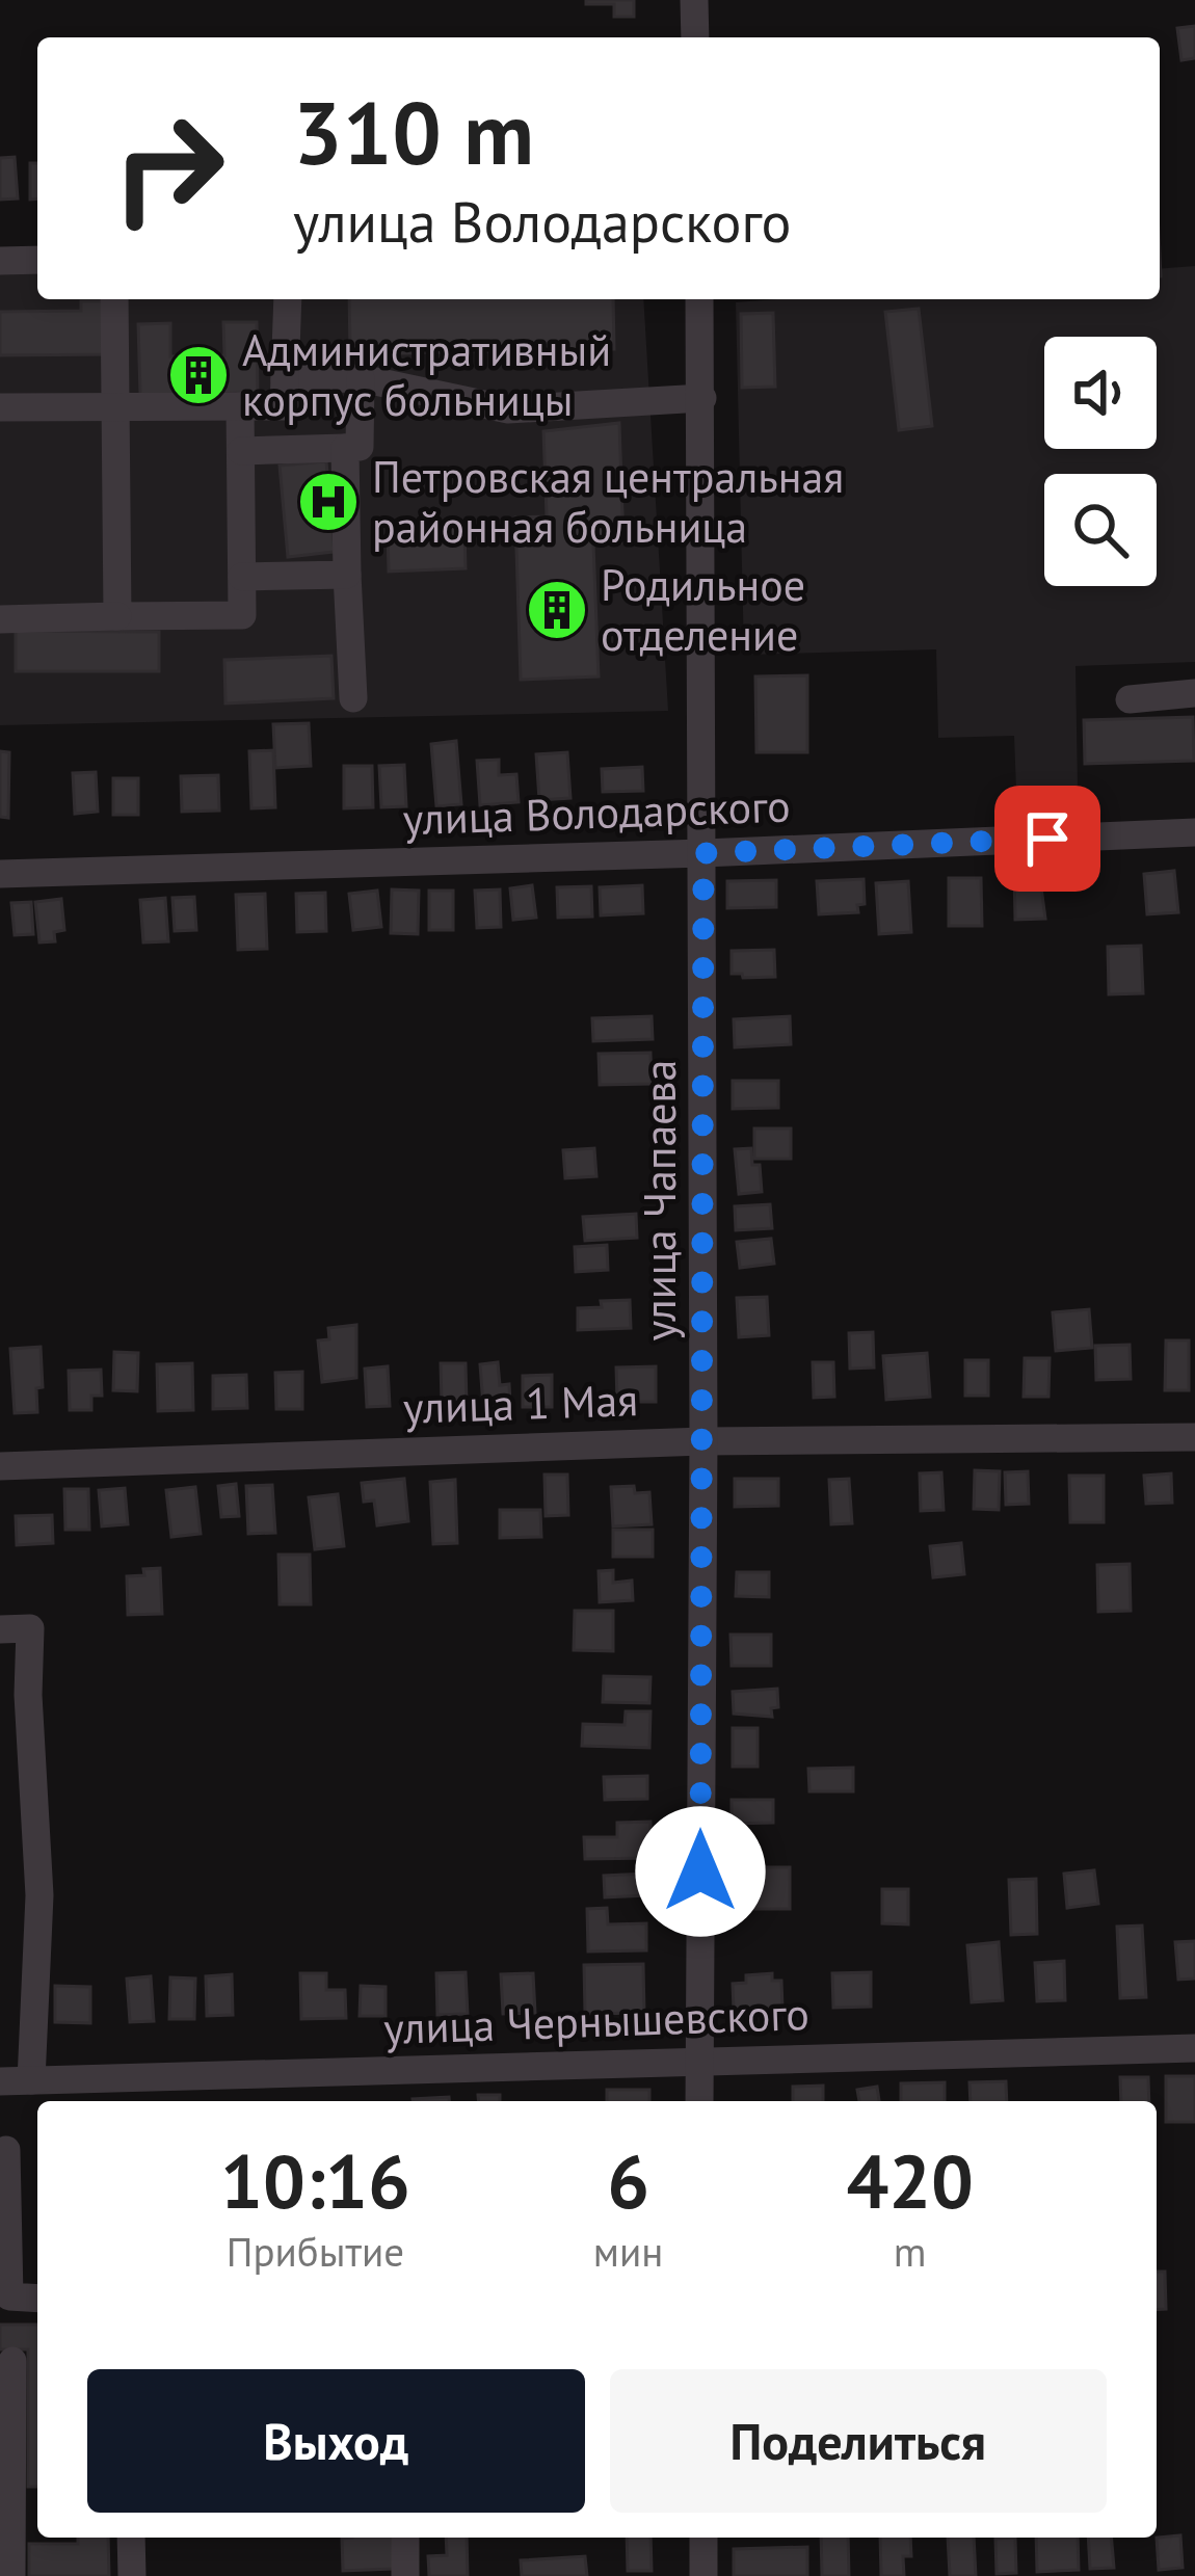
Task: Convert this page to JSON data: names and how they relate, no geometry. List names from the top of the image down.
{
  "streets": {
    "street": [
      "улица Володарского",
      "улица Чапаева",
      "улица 1 Мая",
      "улица Чернышевского"
    ]
  },
  "crossings": [
    ["улица Володарского", "улица Чапаева"],
    ["улица Чапаева", "улица 1 Мая"],
    ["улица Чапаева", "улица Чернышевского"]
  ],
  "places": {
    "building": ["Административный корпус больницы", "Родильное отделение"],
    "hospital": ["Петровская центральная районная больница"]
  },
  "page": {
    "turn": ["310 m", "улица Володарского"],
    "eta": [
      "10:16",
      "Прибытие",
      "6",
      "мин",
      "420",
      "m"
    ],
    "buttons": ["Выход", "Поделиться"]
  }
}
